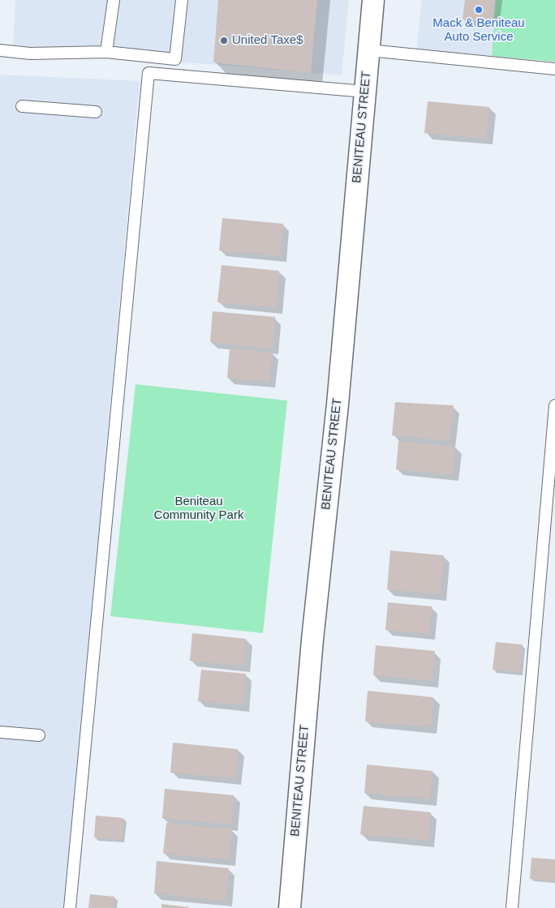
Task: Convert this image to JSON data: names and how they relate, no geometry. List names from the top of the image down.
{
  "streets": {
    "street": ["BENITEAU STREET"]
  },
  "parks": ["Beniteau Community Park"],
  "places": ["Mack & Beniteau Auto Service", "United Taxe$"]
}
